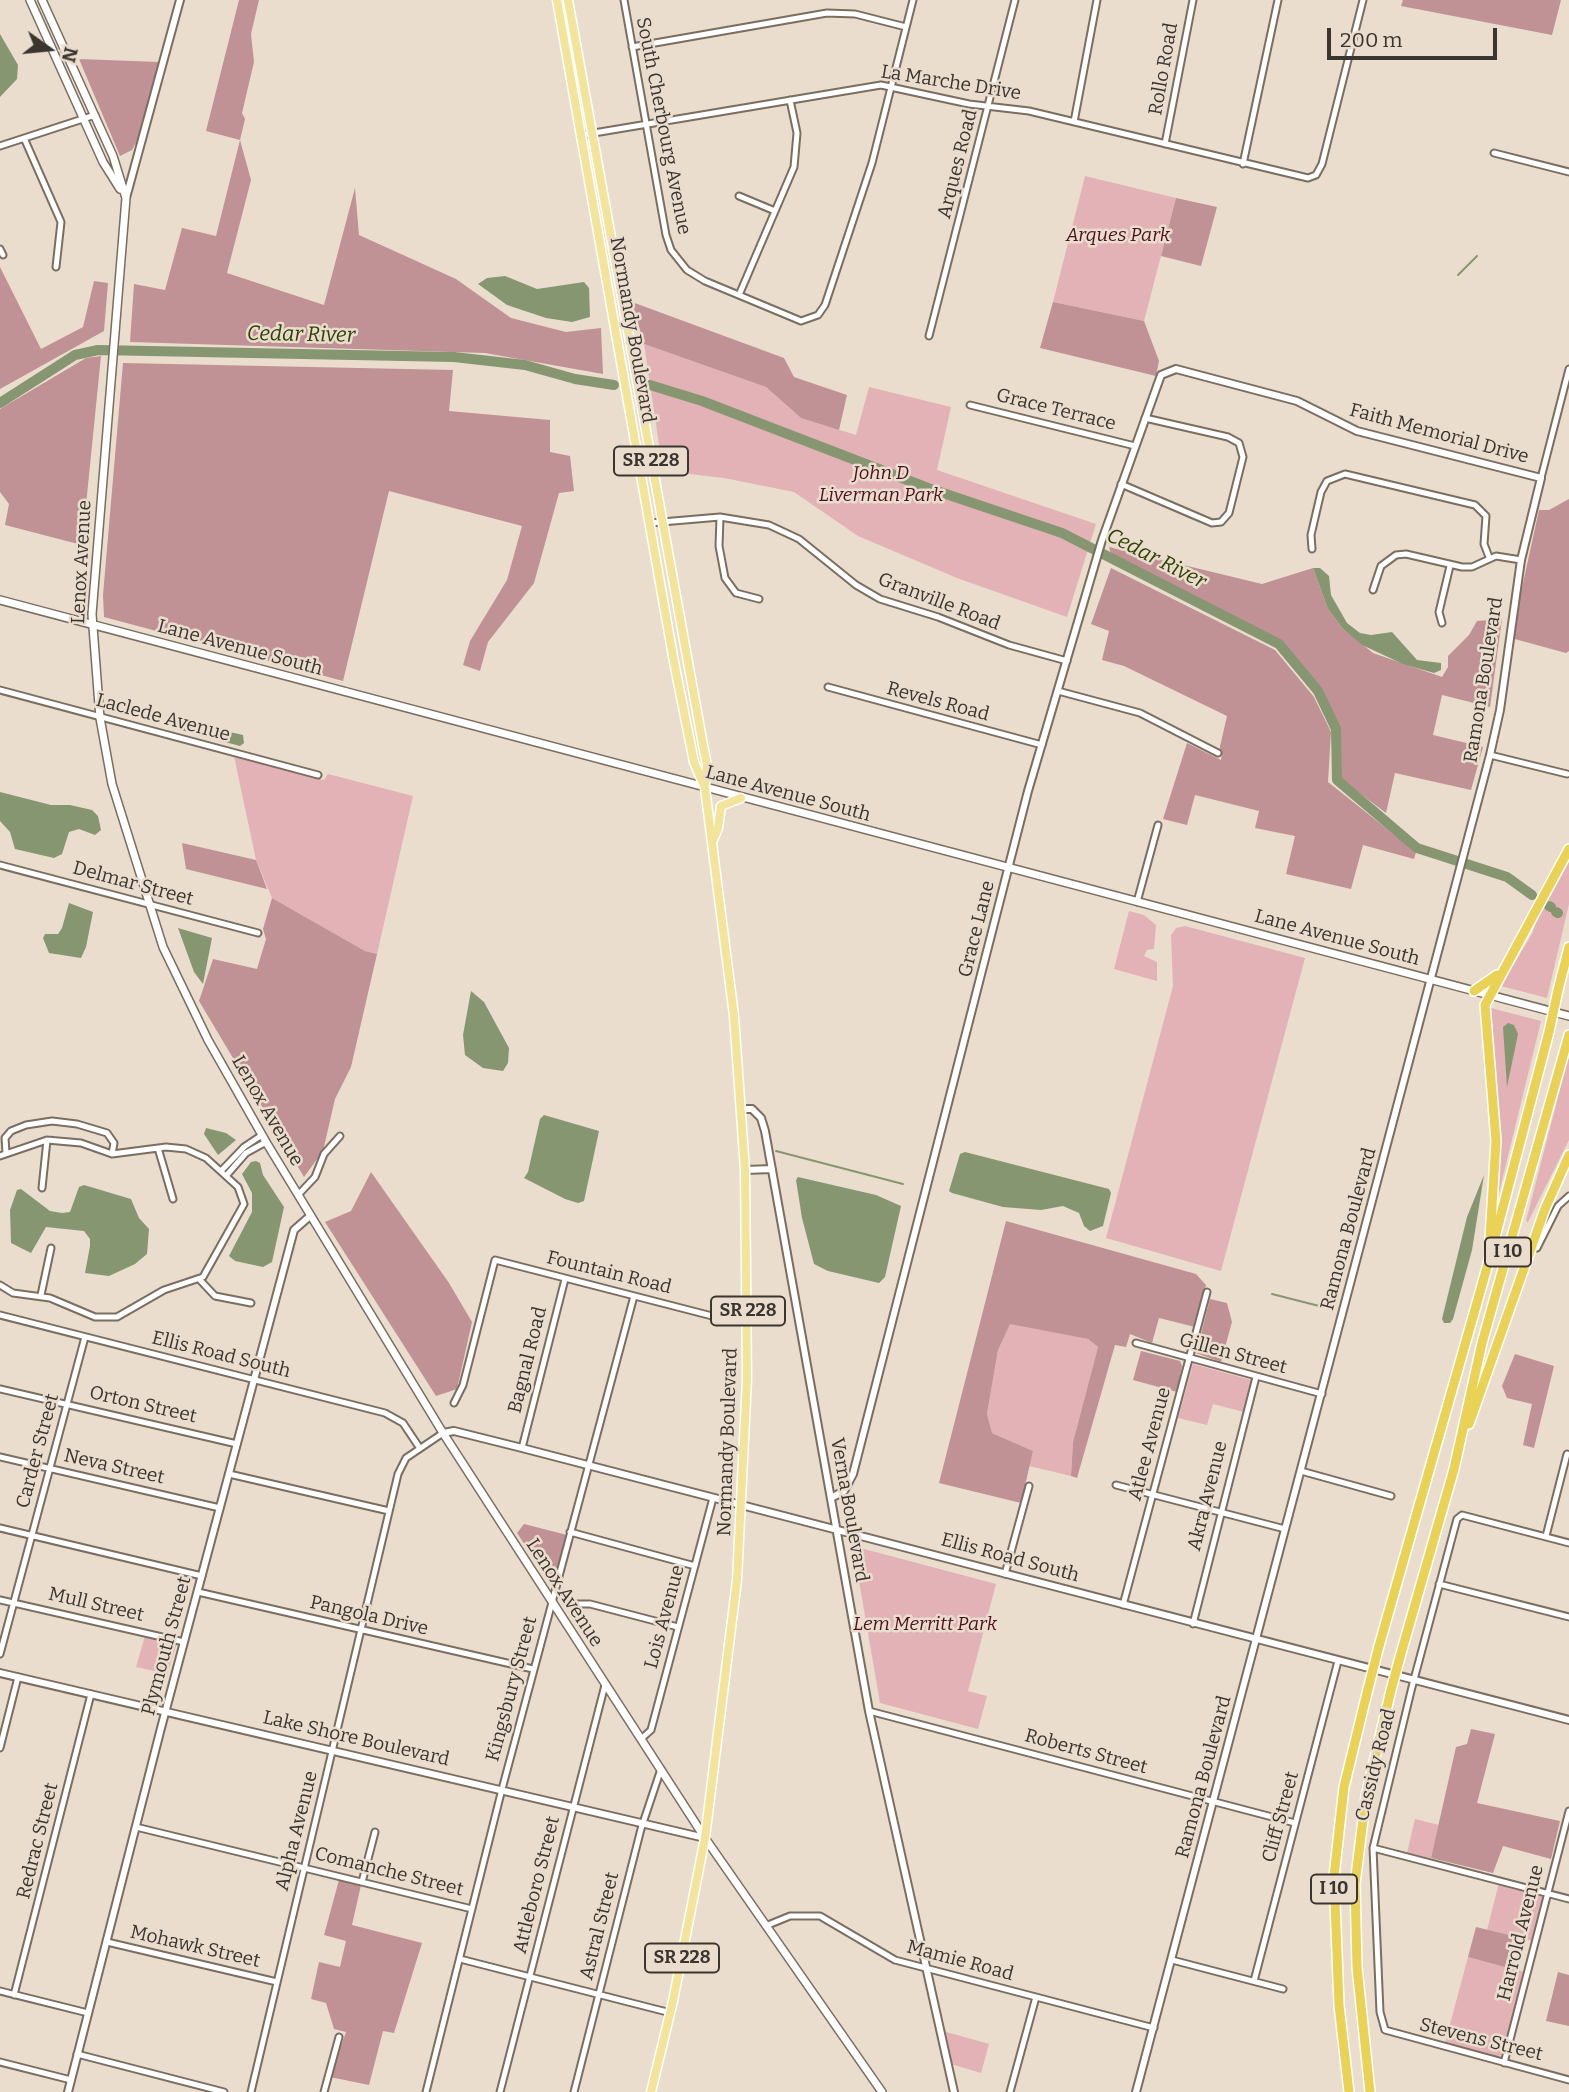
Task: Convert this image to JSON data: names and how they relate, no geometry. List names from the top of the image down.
{
  "streets": {
    "highway": ["I 10"],
    "main road": [
      "Normandy Boulevard",
      "SR 228",
      "Lenox Avenue",
      "Lane Avenue South"
    ],
    "street": [
      "Rollo Road",
      "La Marche Drive",
      "South Cherbourg Avenue",
      "Arques Road",
      "Grace Terrace",
      "Faith Memorial Drive",
      "Granville Road",
      "Ramona Boulevard",
      "Revels Road",
      "Laclede Avenue",
      "Delmar Street",
      "Grace Lane",
      "Fountain Road",
      "Gillen Street",
      "Ellis Road South",
      "Bagnal Road",
      "Orton Street",
      "Atlee Avenue",
      "Carder Street",
      "Neva Street",
      "Akra Avenue",
      "Verna Boulevard",
      "Mull Street",
      "Pangola Drive",
      "Lois Avenue",
      "Plymouth Street",
      "Kingsbury Street",
      "Lake Shore Boulevard",
      "Roberts Street",
      "Cassidy Road",
      "Cliff Street",
      "Alpha Avenue",
      "Redrac Street",
      "Comanche Street",
      "Attleboro Street",
      "Astral Street",
      "Harrold Avenue",
      "Mohawk Street",
      "Mamie Road",
      "Stevens Street"
    ]
  },
  "crossings": [
    ["Rollo Road", "La Marche Drive"],
    ["La Marche Drive", "South Cherbourg Avenue"],
    ["La Marche Drive", "Arques Road"],
    ["La Marche Drive", "Normandy Boulevard"],
    ["Normandy Boulevard", "Lenox Avenue"],
    ["Normandy Boulevard", "Granville Road"],
    ["Normandy Boulevard", "Lane Avenue South"],
    ["Normandy Boulevard", "Ellis Road South"],
    ["Normandy Boulevard", "Verna Boulevard"],
    ["Normandy Boulevard", "Lake Shore Boulevard"],
    ["Grace Terrace", "Grace Lane"],
    ["Faith Memorial Drive", "Ramona Boulevard"],
    ["Faith Memorial Drive", "Grace Lane"],
    ["Lenox Avenue", "Lane Avenue South"],
    ["Lenox Avenue", "Laclede Avenue"],
    ["Lenox Avenue", "Delmar Street"],
    ["Lenox Avenue", "Ellis Road South"],
    ["Lenox Avenue", "Lois Avenue"],
    ["Lenox Avenue", "Plymouth Street"],
    ["Lenox Avenue", "Kingsbury Street"],
    ["Lenox Avenue", "Lake Shore Boulevard"],
    ["Lenox Avenue", "Alpha Avenue"],
    ["Lenox Avenue", "Attleboro Street"],
    ["Lenox Avenue", "Astral Street"],
    ["Lenox Avenue", "Mamie Road"],
    ["Granville Road", "Grace Lane"],
    ["Lane Avenue South", "Ramona Boulevard"],
    ["Lane Avenue South", "Grace Lane"],
    ["Ramona Boulevard", "Gillen Street"],
    ["Ramona Boulevard", "Ellis Road South"],
    ["Ramona Boulevard", "Roberts Street"],
    ["Ramona Boulevard", "Mamie Road"],
    ["Revels Road", "Grace Lane"],
    ["Grace Lane", "Verna Boulevard"],
    ["Fountain Road", "Bagnal Road"],
    ["Fountain Road", "Kingsbury Street"],
    ["Gillen Street", "Atlee Avenue"],
    ["Gillen Street", "Akra Avenue"],
    ["Ellis Road South", "Bagnal Road"],
    ["Ellis Road South", "Atlee Avenue"],
    ["Ellis Road South", "Carder Street"],
    ["Ellis Road South", "Akra Avenue"],
    ["Ellis Road South", "Verna Boulevard"],
    ["Ellis Road South", "Lois Avenue"],
    ["Ellis Road South", "Plymouth Street"],
    ["Ellis Road South", "Kingsbury Street"],
    ["Ellis Road South", "Cassidy Road"],
    ["Ellis Road South", "Cliff Street"],
    ["Ellis Road South", "Alpha Avenue"],
    ["Orton Street", "Carder Street"],
    ["Orton Street", "Plymouth Street"],
    ["Carder Street", "Neva Street"],
    ["Carder Street", "Mull Street"],
    ["Neva Street", "Plymouth Street"],
    ["Verna Boulevard", "Roberts Street"],
    ["Verna Boulevard", "Mamie Road"],
    ["Mull Street", "Plymouth Street"],
    ["Pangola Drive", "Plymouth Street"],
    ["Pangola Drive", "Kingsbury Street"],
    ["Pangola Drive", "Alpha Avenue"],
    ["Plymouth Street", "Lake Shore Boulevard"],
    ["Plymouth Street", "Comanche Street"],
    ["Plymouth Street", "Mohawk Street"],
    ["Kingsbury Street", "Lake Shore Boulevard"],
    ["Kingsbury Street", "Comanche Street"],
    ["Lake Shore Boulevard", "Alpha Avenue"],
    ["Lake Shore Boulevard", "Redrac Street"],
    ["Lake Shore Boulevard", "Attleboro Street"],
    ["Lake Shore Boulevard", "Astral Street"],
    ["Roberts Street", "Cliff Street"],
    ["Cassidy Road", "Stevens Street"],
    ["Alpha Avenue", "Comanche Street"],
    ["Alpha Avenue", "Mohawk Street"],
    ["Harrold Avenue", "Stevens Street"]
  ],
  "water": ["Cedar River"],
  "parks": ["Arques Park", "John D Liverman Park", "Lem Merritt Park"],
  "scale_bar": "200 m",
  "north": "right"
}
